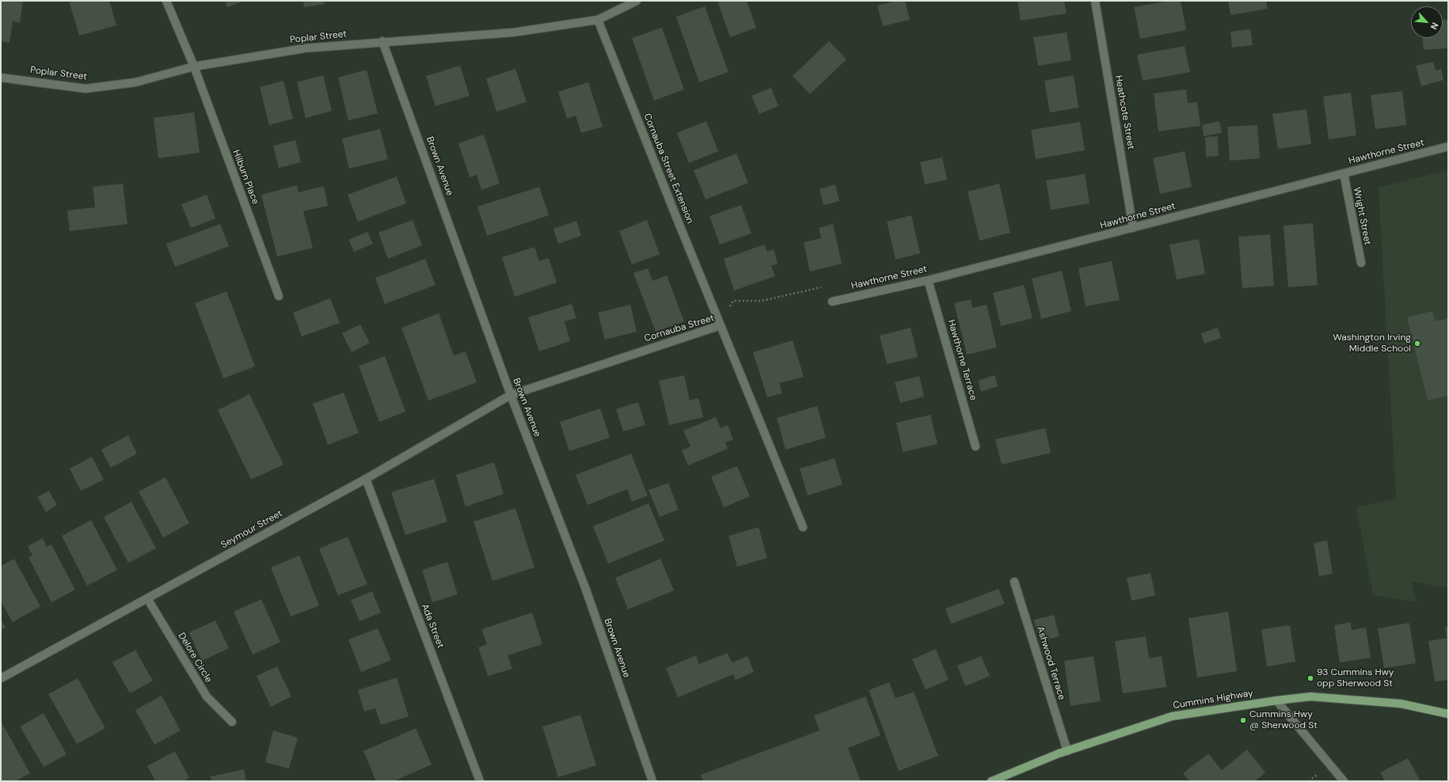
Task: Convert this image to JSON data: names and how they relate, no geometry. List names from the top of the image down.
{
  "streets": {
    "main road": ["Cummins Highway"],
    "street": [
      "Poplar Street",
      "Heathcote Street",
      "Hawthorne Street",
      "Brown Avenue",
      "Cornauba Street Extension",
      "Hilburn Place",
      "Wright Street",
      "Cornauba Street",
      "Hawthorne Terrace",
      "Seymour Street",
      "Ada Street",
      "Delore Circle",
      "Ashwood Terrace"
    ]
  },
  "crossings": [
    ["Poplar Street", "Brown Avenue"],
    ["Poplar Street", "Cornauba Street Extension"],
    ["Poplar Street", "Hilburn Place"],
    ["Heathcote Street", "Hawthorne Street"],
    ["Hawthorne Street", "Wright Street"],
    ["Hawthorne Street", "Hawthorne Terrace"],
    ["Brown Avenue", "Cornauba Street"],
    ["Brown Avenue", "Seymour Street"],
    ["Cornauba Street Extension", "Cornauba Street"],
    ["Cornauba Street", "Seymour Street"],
    ["Seymour Street", "Ada Street"],
    ["Seymour Street", "Delore Circle"],
    ["Ashwood Terrace", "Cummins Highway"]
  ],
  "places": ["Washington Irving Middle School", "93 Cummins Hwy opp Sherwood St", "Cummins Hwy @ Sherwood St"],
  "north": "bottom right"
}
